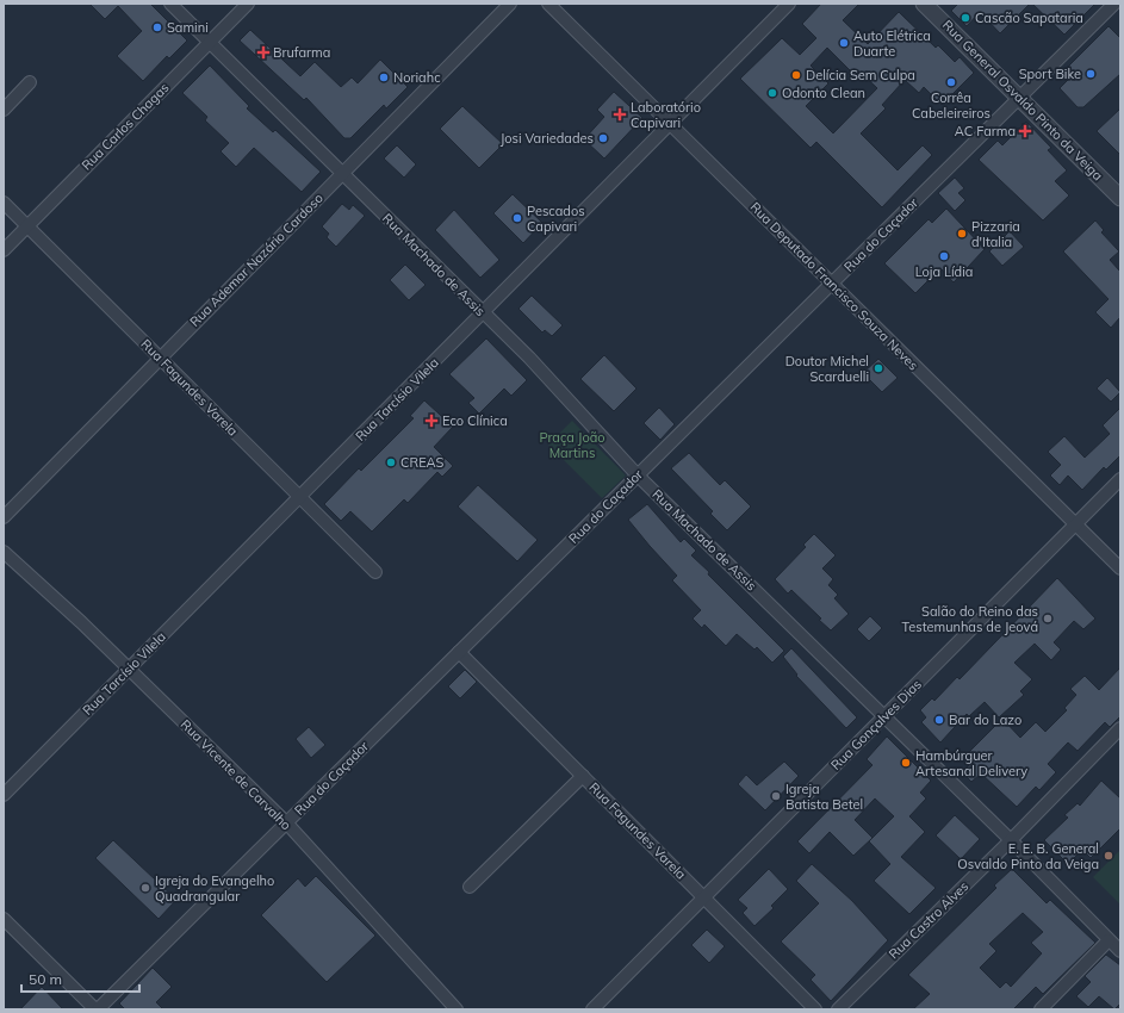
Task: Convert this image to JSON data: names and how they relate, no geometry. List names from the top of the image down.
{
  "streets": {
    "street": [
      "Rua General Osvaldo Pinto da Veiga",
      "Rua Carlos Chagas",
      "Rua do Caçador",
      "Rua Ademar Nazário Cardoso",
      "Rua Machado de Assis",
      "Rua Deputado Francisco Souza Neves",
      "Rua Fagundes Varela",
      "Rua Tarcísio Vilela",
      "Rua Gonçalves Dias",
      "Rua Vicente de Carvalho",
      "Rua Castro Alves"
    ]
  },
  "crossings": [
    ["Rua General Osvaldo Pinto da Veiga", "Rua do Caçador"],
    ["Rua Carlos Chagas", "Rua Machado de Assis"],
    ["Rua Carlos Chagas", "Rua Fagundes Varela"],
    ["Rua do Caçador", "Rua Machado de Assis"],
    ["Rua do Caçador", "Rua Deputado Francisco Souza Neves"],
    ["Rua do Caçador", "Rua Fagundes Varela"],
    ["Rua do Caçador", "Rua Vicente de Carvalho"],
    ["Rua Ademar Nazário Cardoso", "Rua Machado de Assis"],
    ["Rua Ademar Nazário Cardoso", "Rua Fagundes Varela"],
    ["Rua Machado de Assis", "Rua Tarcísio Vilela"],
    ["Rua Machado de Assis", "Rua Gonçalves Dias"],
    ["Rua Machado de Assis", "Rua Castro Alves"],
    ["Rua Deputado Francisco Souza Neves", "Rua Tarcísio Vilela"],
    ["Rua Deputado Francisco Souza Neves", "Rua Gonçalves Dias"],
    ["Rua Fagundes Varela", "Rua Tarcísio Vilela"],
    ["Rua Fagundes Varela", "Rua Gonçalves Dias"],
    ["Rua Tarcísio Vilela", "Rua Vicente de Carvalho"]
  ],
  "parks": ["Praça João Martins"],
  "places": {
    "other": [
      "Cascão Sapataria",
      "Samini",
      "Auto Elétrica Duarte",
      "Sport Bike",
      "Delícia Sem Culpa",
      "Noriahc",
      "Corrêa Cabeleireiros",
      "Odonto Clean",
      "Josi Variedades",
      "Pescados Capivari",
      "Pizzaria d'Italia",
      "Loja Lídia",
      "Doutor Michel Scarduelli",
      "CREAS",
      "Salão do Reino das Testemunhas de Jeová",
      "Bar do Lazo",
      "Hambúrguer Artesanal Delivery",
      "Igreja Batista Betel",
      "E. E. B. General Osvaldo Pinto da Veiga",
      "Igreja do Evangelho Quadrangular"
    ],
    "health": [
      "Brufarma",
      "Laboratório Capivari",
      "AC Farma",
      "Eco Clínica"
    ]
  },
  "scale_bar": "50 m"
}
